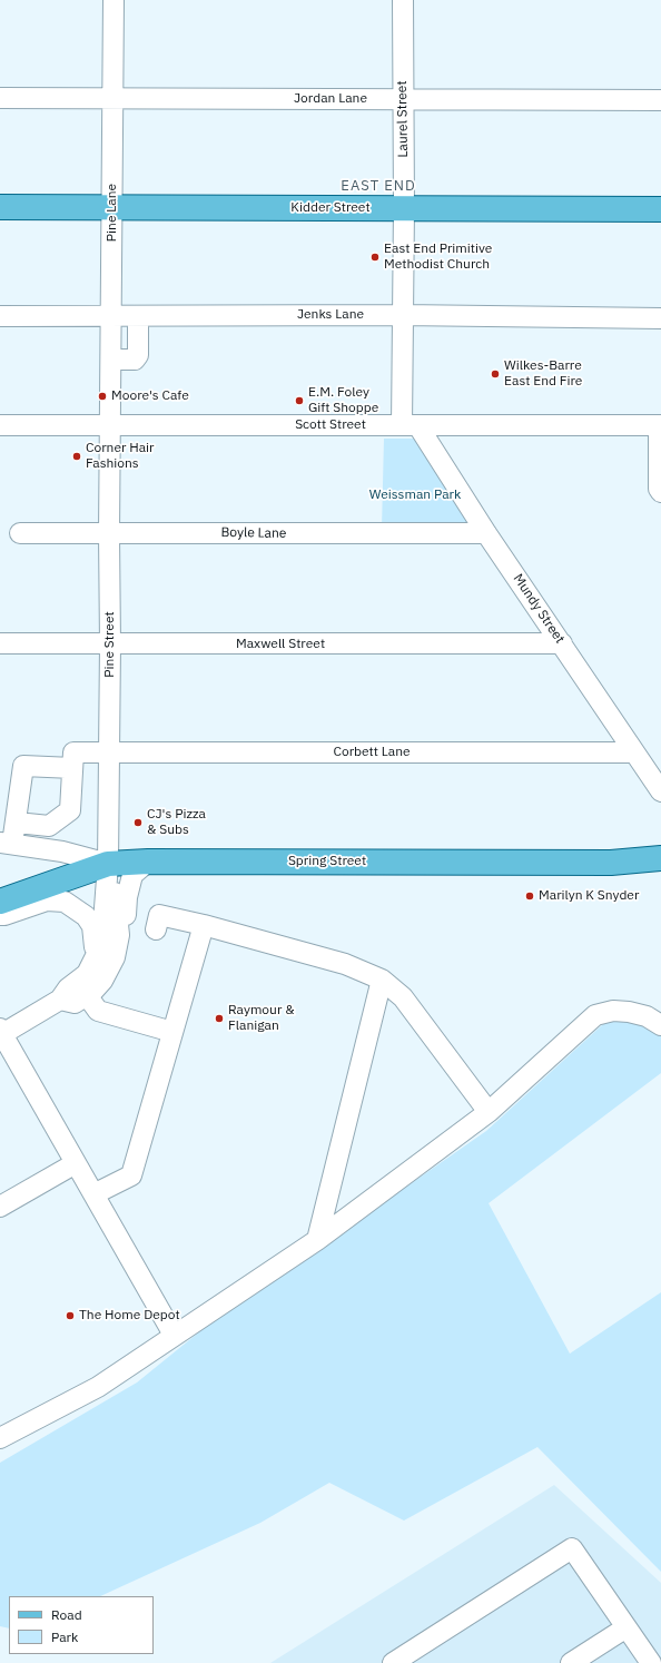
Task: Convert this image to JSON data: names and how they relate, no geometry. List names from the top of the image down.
{
  "streets": {
    "main road": ["Kidder Street", "Spring Street"],
    "street": [
      "Jordan Lane",
      "Laurel Street",
      "Pine Lane",
      "Jenks Lane",
      "Scott Street",
      "Boyle Lane",
      "Mundy Street",
      "Pine Street",
      "Maxwell Street",
      "Corbett Lane"
    ]
  },
  "crossings": [
    ["Jordan Lane", "Laurel Street"],
    ["Jordan Lane", "Pine Lane"],
    ["Laurel Street", "Kidder Street"],
    ["Laurel Street", "Jenks Lane"],
    ["Laurel Street", "Scott Street"],
    ["Laurel Street", "Mundy Street"],
    ["Kidder Street", "Pine Lane"],
    ["Pine Lane", "Jenks Lane"],
    ["Pine Lane", "Scott Street"],
    ["Pine Lane", "Pine Street"],
    ["Scott Street", "Mundy Street"],
    ["Scott Street", "Pine Street"],
    ["Boyle Lane", "Mundy Street"],
    ["Boyle Lane", "Pine Street"],
    ["Mundy Street", "Maxwell Street"],
    ["Mundy Street", "Corbett Lane"],
    ["Pine Street", "Maxwell Street"],
    ["Pine Street", "Corbett Lane"],
    ["Pine Street", "Spring Street"]
  ],
  "districts": ["EAST END"],
  "parks": ["Weissman Park"],
  "places": [
    "East End Primitive Methodist Church",
    "Wilkes-Barre East End Fire",
    "Moore's Cafe",
    "E.M. Foley Gift Shoppe",
    "Corner Hair Fashions",
    "CJ's Pizza & Subs",
    "Marilyn K Snyder",
    "Raymour & Flanigan",
    "The Home Depot"
  ],
  "legend": ["Road", "Park"]
}
